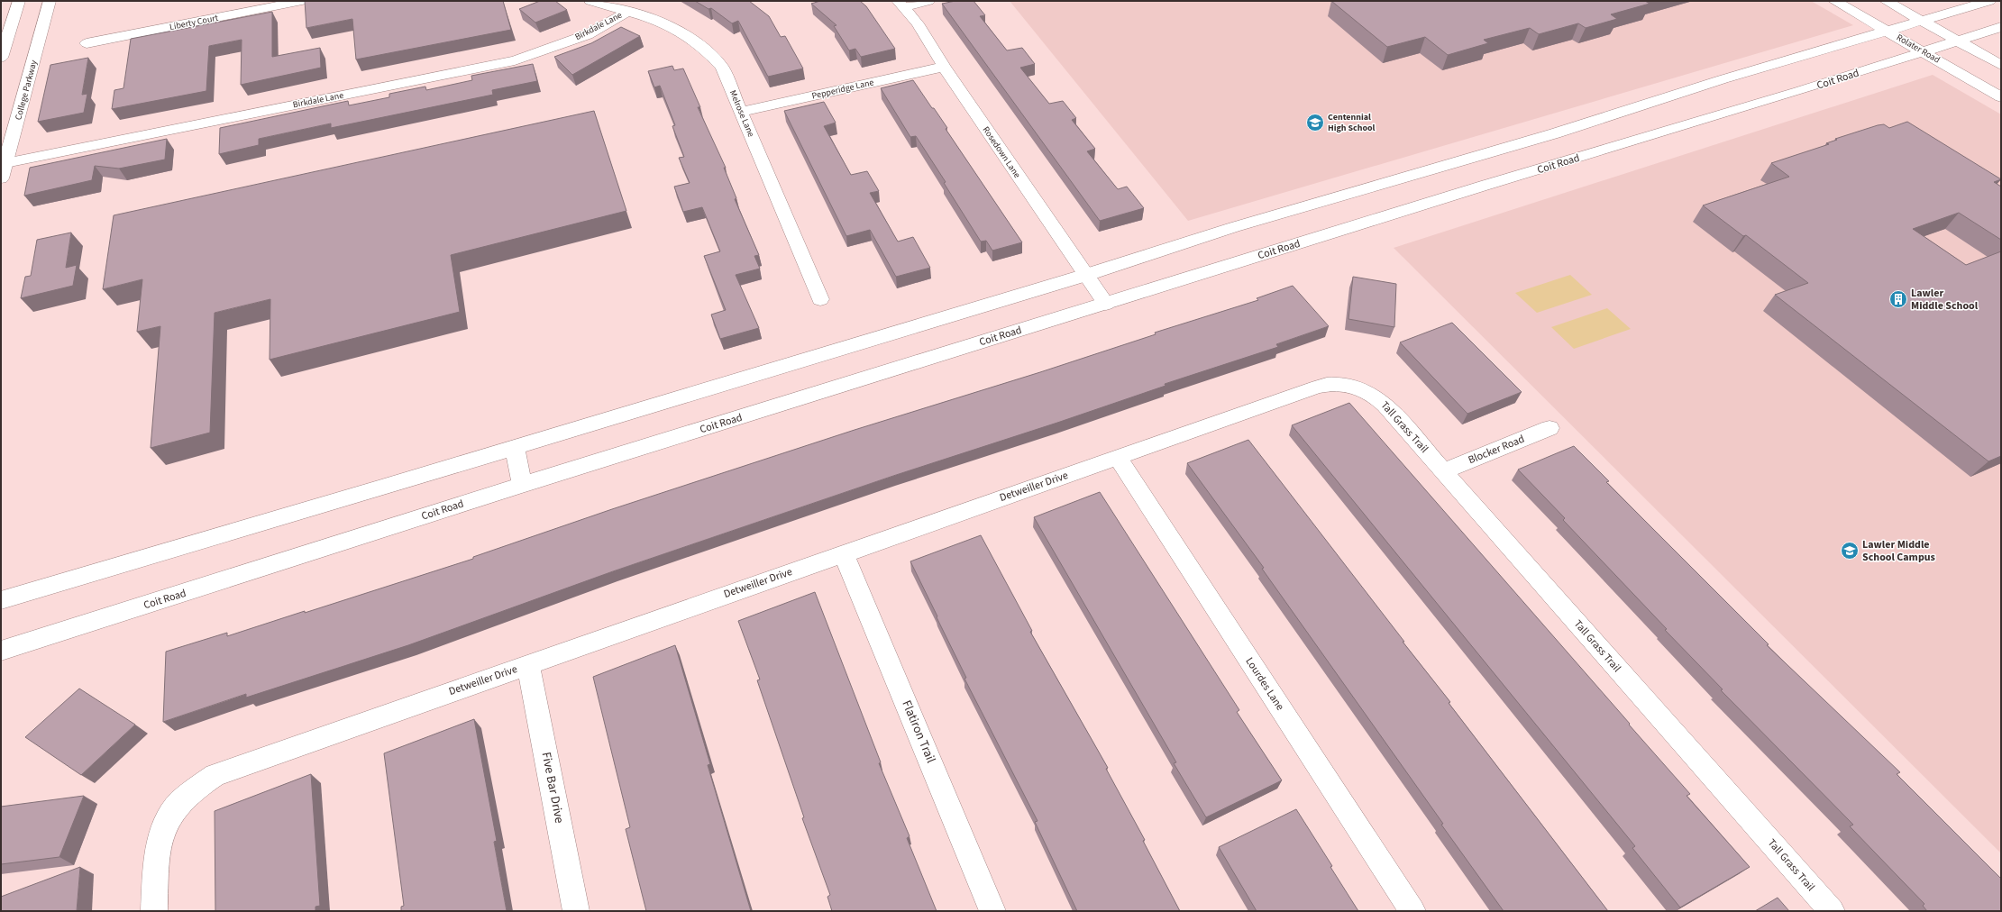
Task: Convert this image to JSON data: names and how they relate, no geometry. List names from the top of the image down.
{
  "streets": {
    "main road": [
      "Liberty Court",
      "Birkdale Lane",
      "Rolater Road",
      "Coit Road",
      "Pepperidge Lane",
      "College Parkway",
      "Melrose Lane",
      "Rosedown Lane",
      "Tall Grass Trail",
      "Blocker Road",
      "Detweiller Drive",
      "Lourdes Lane",
      "Flatiron Trail",
      "Five Bar Drive"
    ]
  },
  "crossings": [
    ["Birkdale Lane", "College Parkway"],
    ["Birkdale Lane", "Melrose Lane"],
    ["Rolater Road", "Coit Road"],
    ["Coit Road", "Rosedown Lane"],
    ["Pepperidge Lane", "Melrose Lane"],
    ["Pepperidge Lane", "Rosedown Lane"],
    ["Tall Grass Trail", "Blocker Road"],
    ["Tall Grass Trail", "Detweiller Drive"],
    ["Detweiller Drive", "Lourdes Lane"],
    ["Detweiller Drive", "Flatiron Trail"],
    ["Detweiller Drive", "Five Bar Drive"]
  ],
  "places": {
    "school or university": ["Centennial High School", "Lawler Middle School Campus"],
    "building": ["Lawler Middle School"]
  }
}
